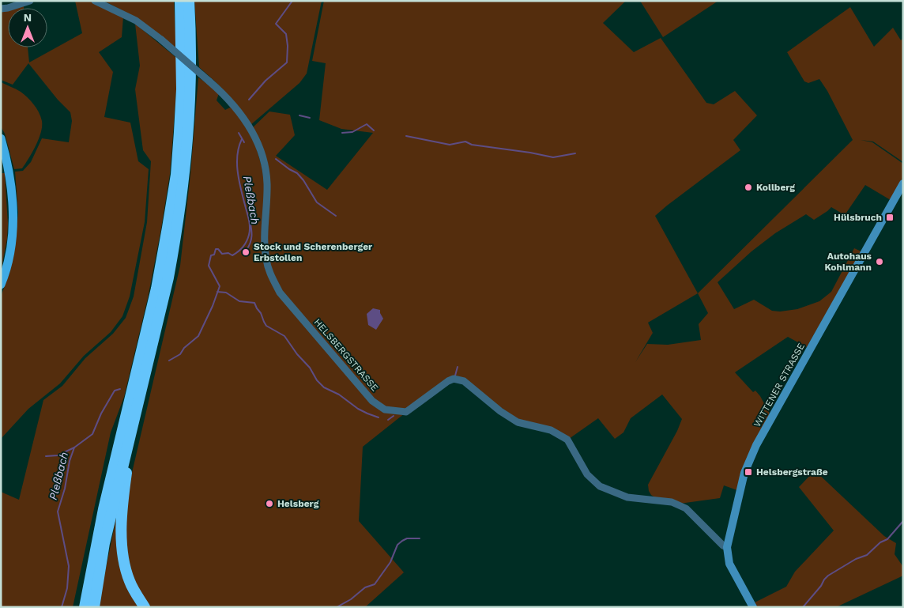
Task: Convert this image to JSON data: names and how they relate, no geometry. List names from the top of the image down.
{
  "streets": {
    "main road": ["WITTENER STRASSE"],
    "street": ["HELSBERGSTRASSE"]
  },
  "crossings": [
    ["HELSBERGSTRASSE", "WITTENER STRASSE"]
  ],
  "water": ["Pleßbach"],
  "places": {
    "other": [
      "Kollberg",
      "Stock und Scherenberger Erbstollen",
      "Autohaus Kohlmann",
      "Helsberg"
    ],
    "transit": ["Hülsbruch", "Helsbergstraße"]
  },
  "north": "top"
}
